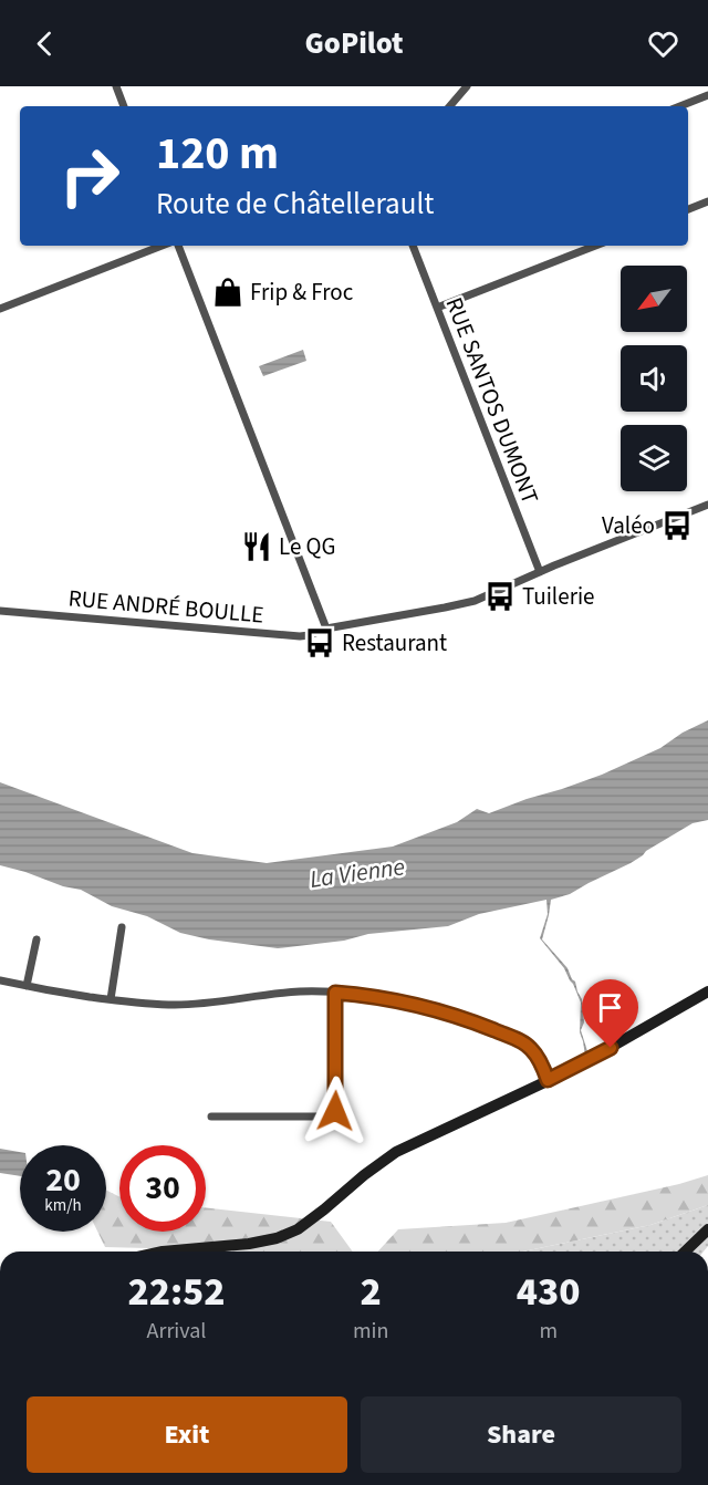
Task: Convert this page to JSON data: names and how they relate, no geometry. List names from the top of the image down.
{
  "streets": {
    "street": ["RUE SANTOS DUMONT", "RUE ANDRÉ BOULLE"]
  },
  "crossings": [
    ["RUE SANTOS DUMONT", "RUE ANDRÉ BOULLE"]
  ],
  "water": ["La Vienne"],
  "places": {
    "shop": ["Frip & Froc"],
    "bus stop": ["Valéo", "Tuilerie", "Restaurant"],
    "restaurant": ["Le QG"]
  },
  "north": "bottom left",
  "page": {
    "header": "GoPilot",
    "turn": ["120 m", "Route de Châtellerault"],
    "speed": "20 km/h",
    "limit": "30",
    "eta": [
      "22:52",
      "Arrival",
      "2",
      "min",
      "430",
      "m"
    ],
    "buttons": ["Exit", "Share"]
  }
}
